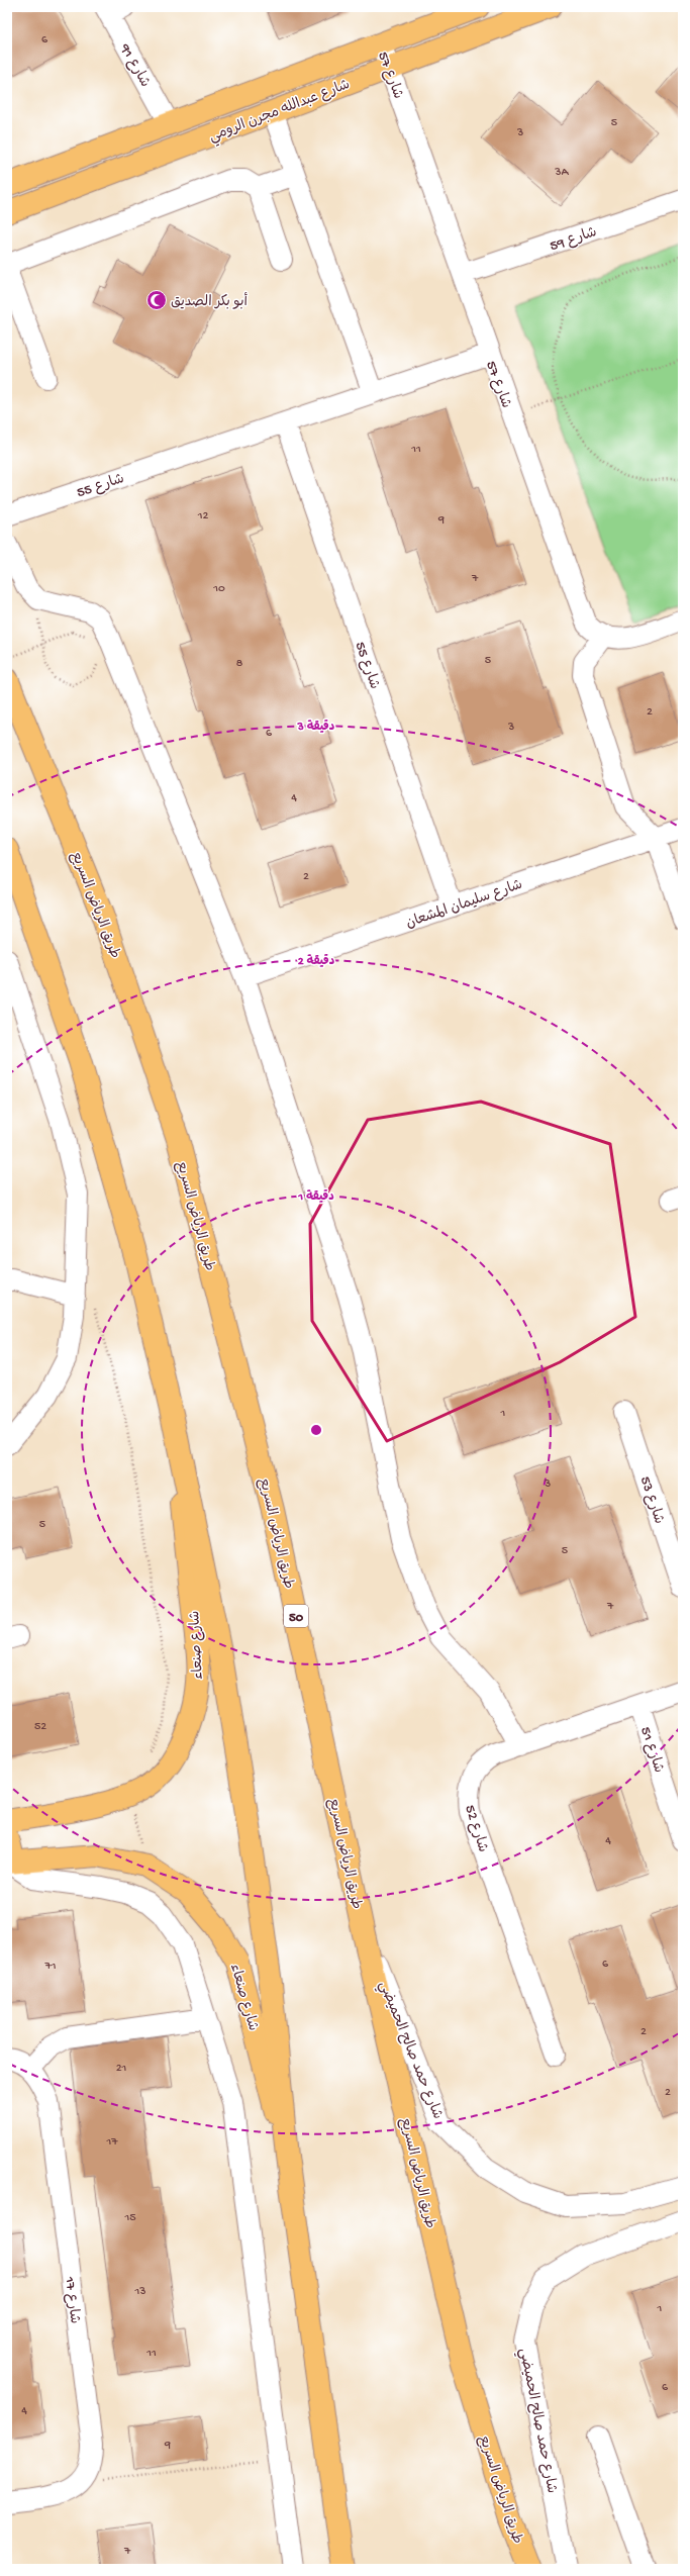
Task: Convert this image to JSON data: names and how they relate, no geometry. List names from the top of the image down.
{
  "streets": {
    "main road": [
      "شارع عبدالله مجرن الرومي",
      "طريق الرياض السريع",
      "50",
      "شارع صنعاء"
    ],
    "street": [
      "شارع 91",
      "شارع 57",
      "شارع 59",
      "شارع 55",
      "شارع سليمان المشعان",
      "شارع 53",
      "شارع 51",
      "شارع 52",
      "شارع حمد صالح الحميضي",
      "شارع 17"
    ]
  },
  "crossings": [
    ["شارع 91", "شارع عبدالله مجرن الرومي"],
    ["شارع 57", "شارع عبدالله مجرن الرومي"],
    ["شارع 57", "شارع 59"],
    ["شارع 57", "شارع 55"],
    ["شارع 55", "شارع سليمان المشعان"],
    ["طريق الرياض السريع", "شارع حمد صالح الحميضي"],
    ["شارع 51", "شارع 52"]
  ],
  "places": {
    "mosque": ["أبو بكر الصديق"]
  },
  "house_numbers": [
    "6",
    "5",
    "3",
    "3A",
    "11",
    "12",
    "9",
    "7",
    "10",
    "5",
    "8",
    "2",
    "3",
    "6",
    "4",
    "2",
    "1",
    "3",
    "5",
    "5",
    "7",
    "52",
    "4",
    "6",
    "71",
    "2",
    "21",
    "2",
    "17",
    "15",
    "13",
    "1",
    "11",
    "6",
    "4",
    "9",
    "7"
  ],
  "rings": ["3 دقيقة", "2 دقيقة", "1 دقيقة"]
}
